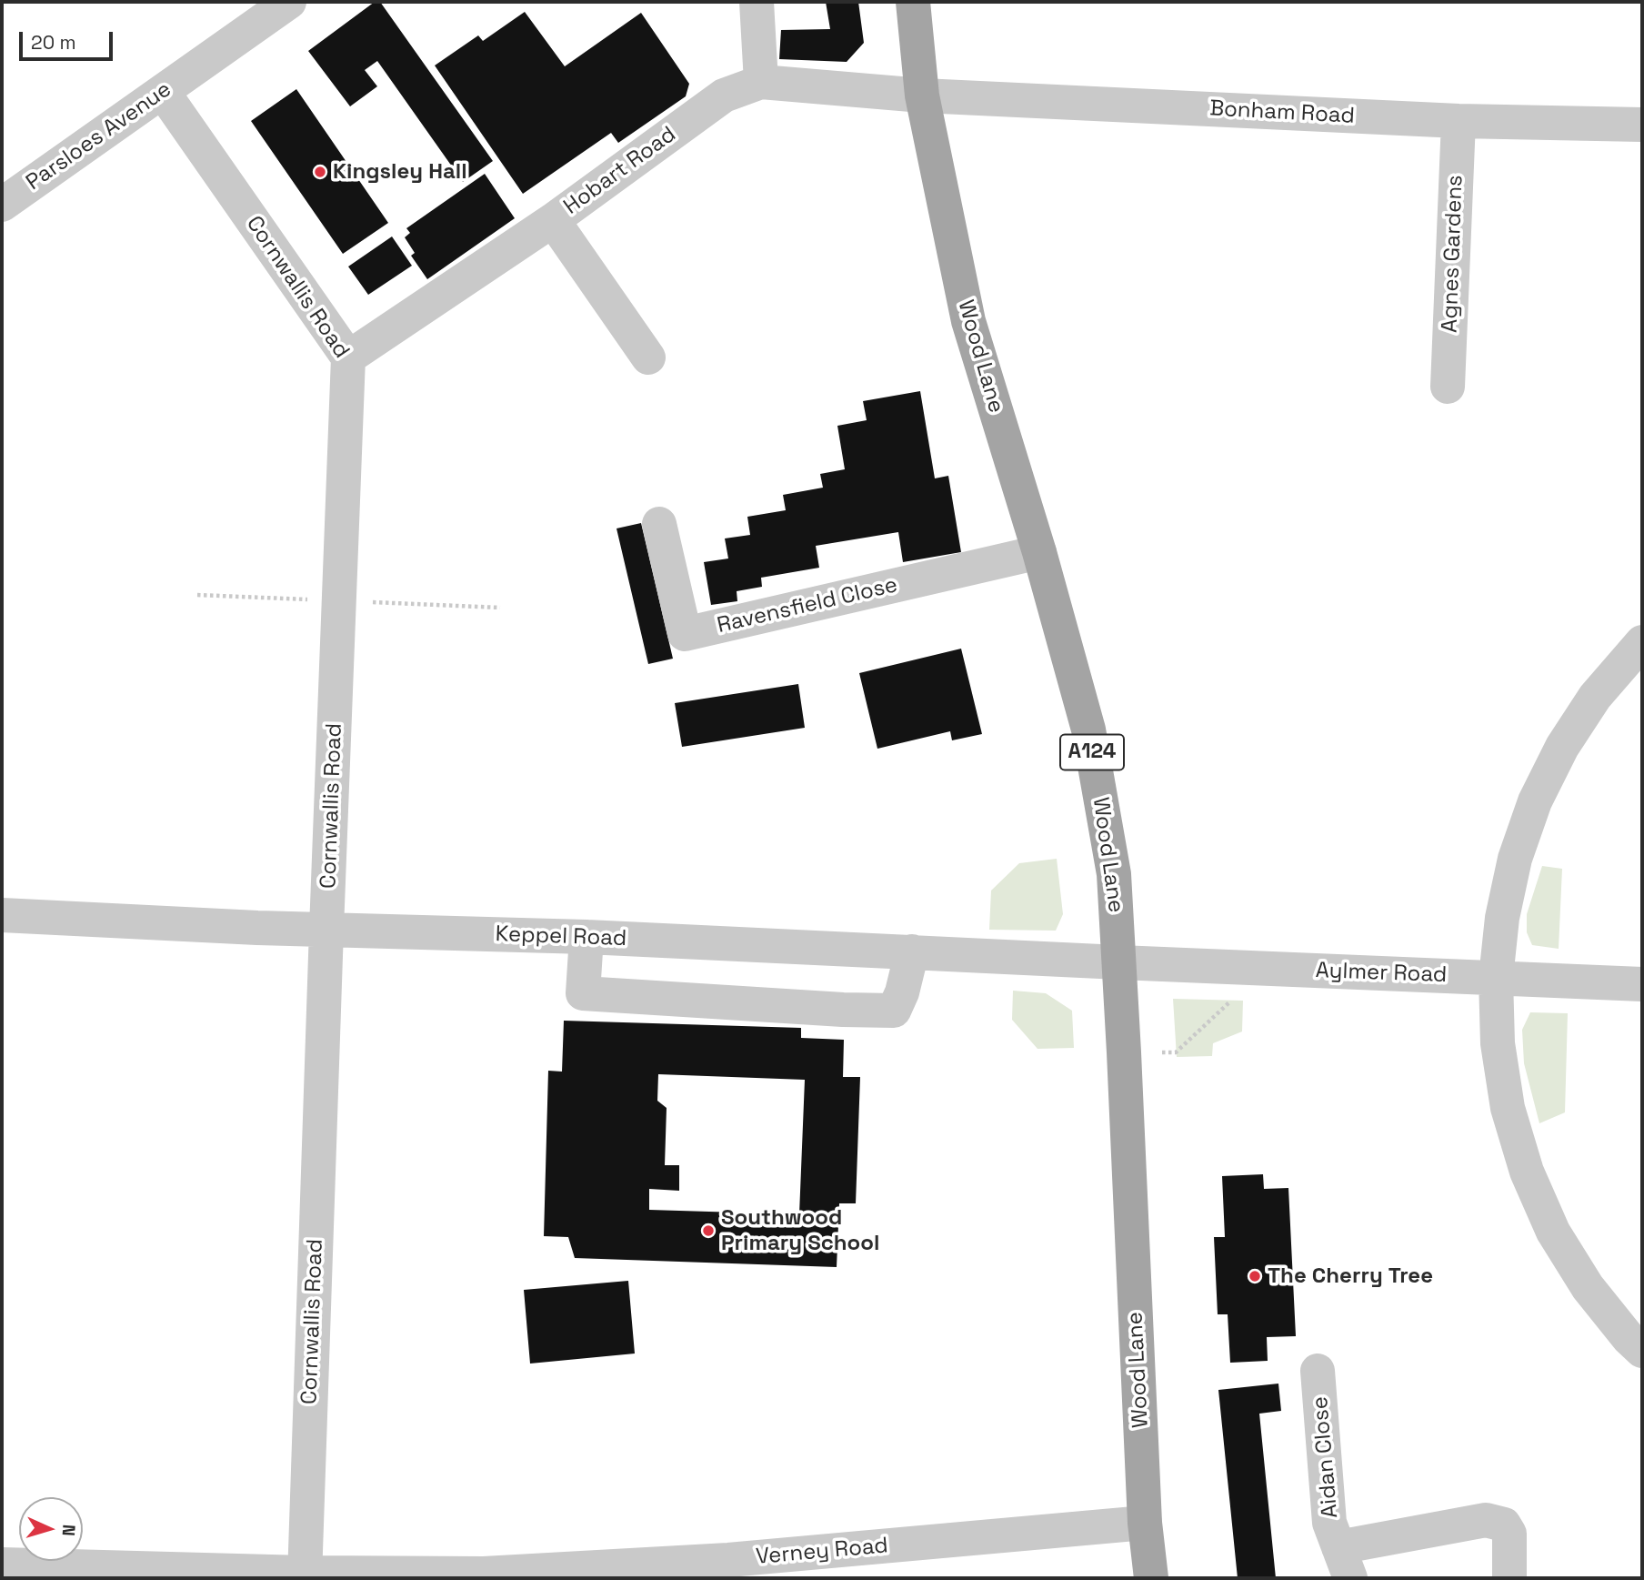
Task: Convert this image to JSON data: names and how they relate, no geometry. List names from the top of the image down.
{
  "streets": {
    "main road": ["Wood Lane", "A124"],
    "street": [
      "Bonham Road",
      "Parsloes Avenue",
      "Hobart Road",
      "Agnes Gardens",
      "Cornwallis Road",
      "Ravensfield Close",
      "Keppel Road",
      "Aylmer Road",
      "Aidan Close",
      "Verney Road"
    ]
  },
  "crossings": [
    ["Bonham Road", "Hobart Road"],
    ["Bonham Road", "Agnes Gardens"],
    ["Bonham Road", "Wood Lane"],
    ["Parsloes Avenue", "Cornwallis Road"],
    ["Hobart Road", "Cornwallis Road"],
    ["Hobart Road", "Wood Lane"],
    ["Cornwallis Road", "Keppel Road"],
    ["Cornwallis Road", "Verney Road"],
    ["Wood Lane", "Ravensfield Close"],
    ["Wood Lane", "Keppel Road"],
    ["Wood Lane", "Aylmer Road"],
    ["Wood Lane", "Verney Road"],
    ["Keppel Road", "Aylmer Road"]
  ],
  "places": ["Kingsley Hall", "Southwood Primary School", "The Cherry Tree"],
  "scale_bar": "20 m",
  "north": "right"
}
